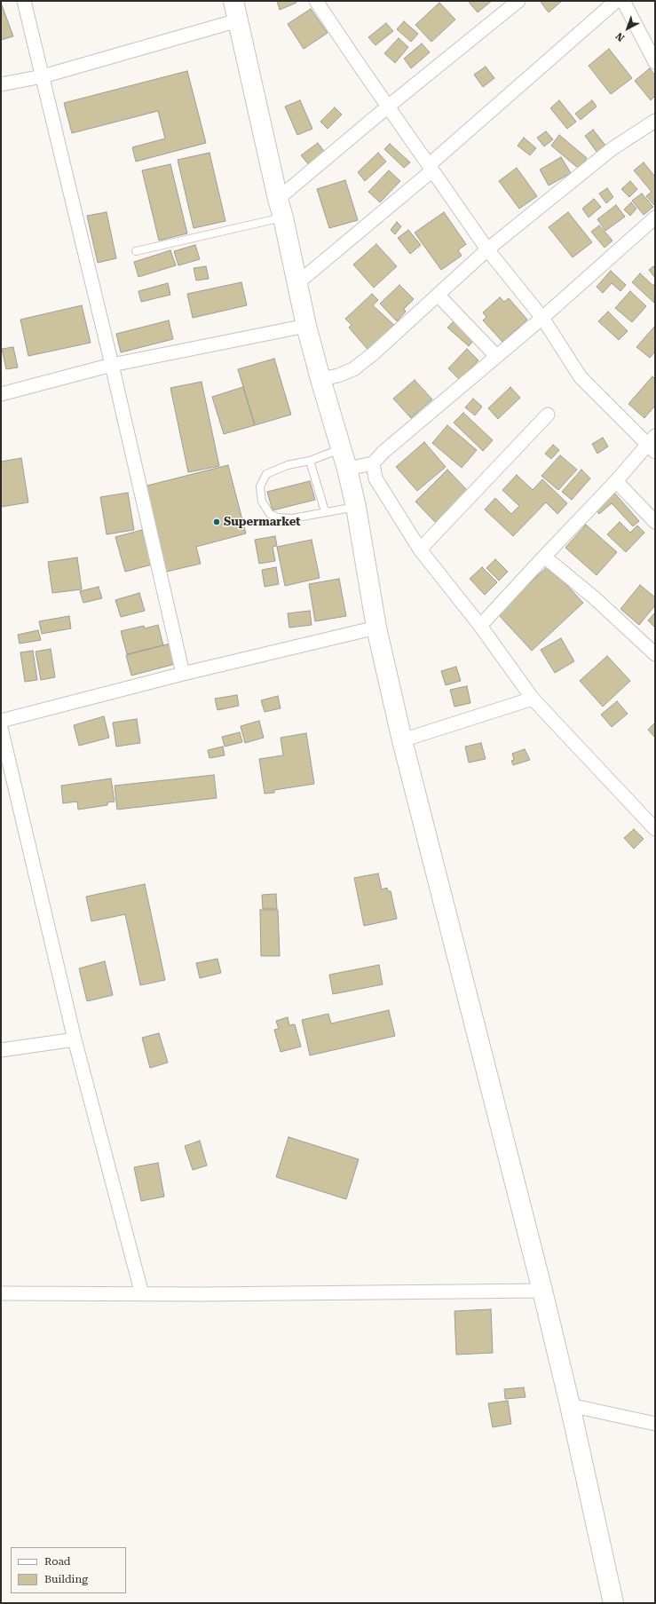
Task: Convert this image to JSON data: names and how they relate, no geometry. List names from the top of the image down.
{
  "places": ["Supermarket"],
  "legend": ["Road", "Building"],
  "north": "bottom left"
}
